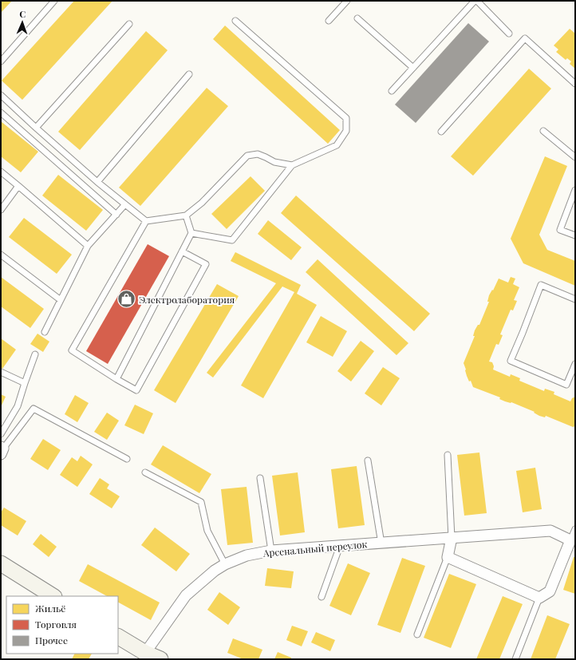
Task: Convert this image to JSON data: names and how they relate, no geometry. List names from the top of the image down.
{
  "streets": {
    "street": ["Арсенальный переулок"]
  },
  "places": {
    "shop": ["Электролаборатория"]
  },
  "legend": ["Жильё", "Торговля", "Прочее"],
  "north": "top"
}
